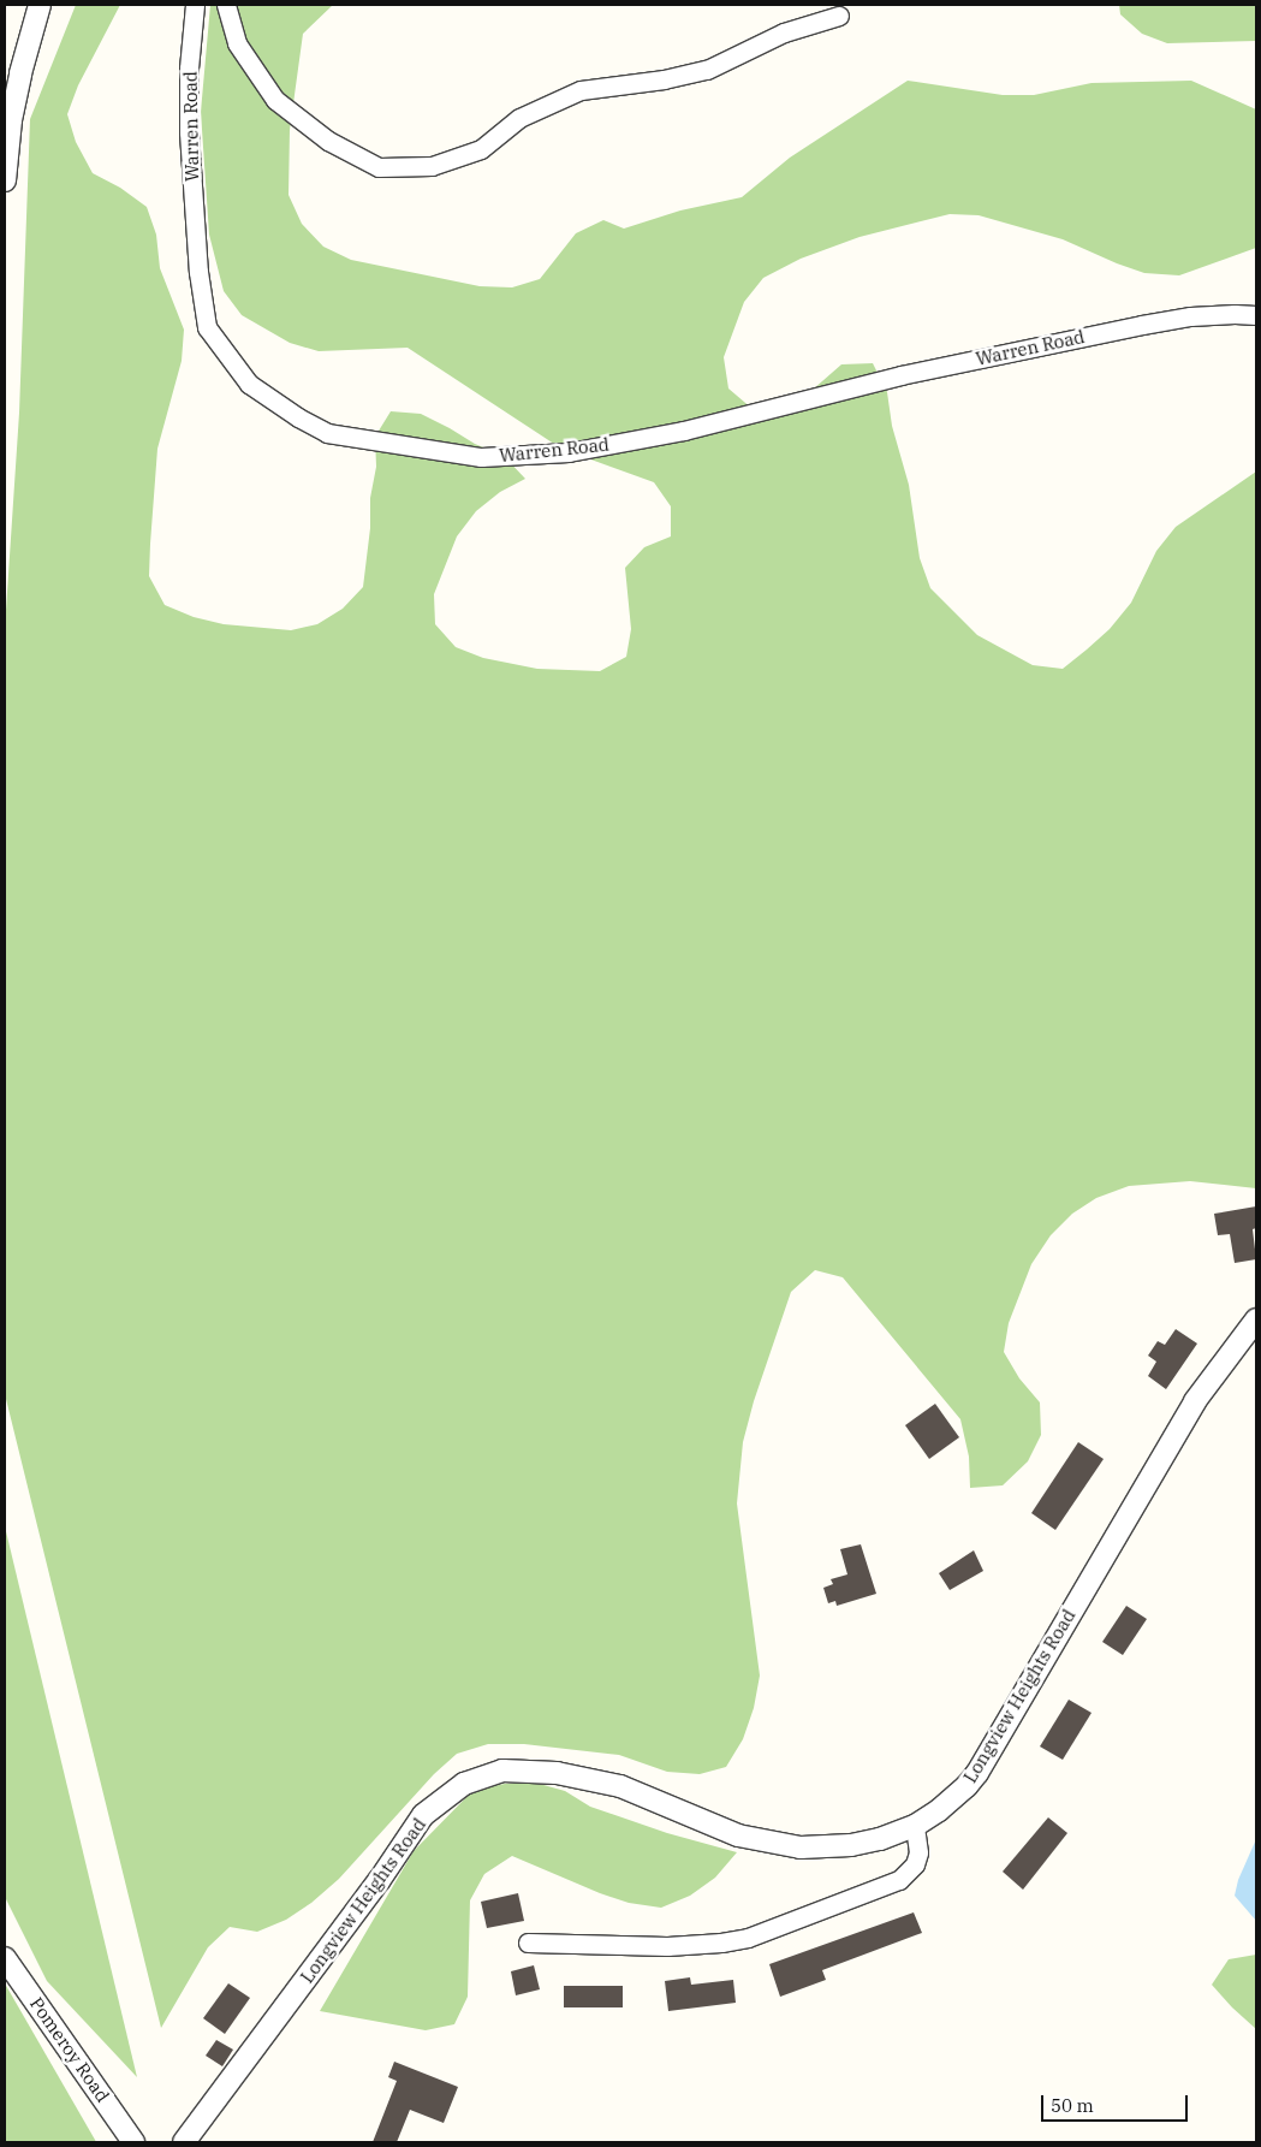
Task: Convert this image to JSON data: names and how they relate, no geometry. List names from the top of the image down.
{
  "streets": {
    "street": ["Warren Road", "Longview Heights Road", "Pomeroy Road"]
  },
  "scale_bar": "50 m"
}
